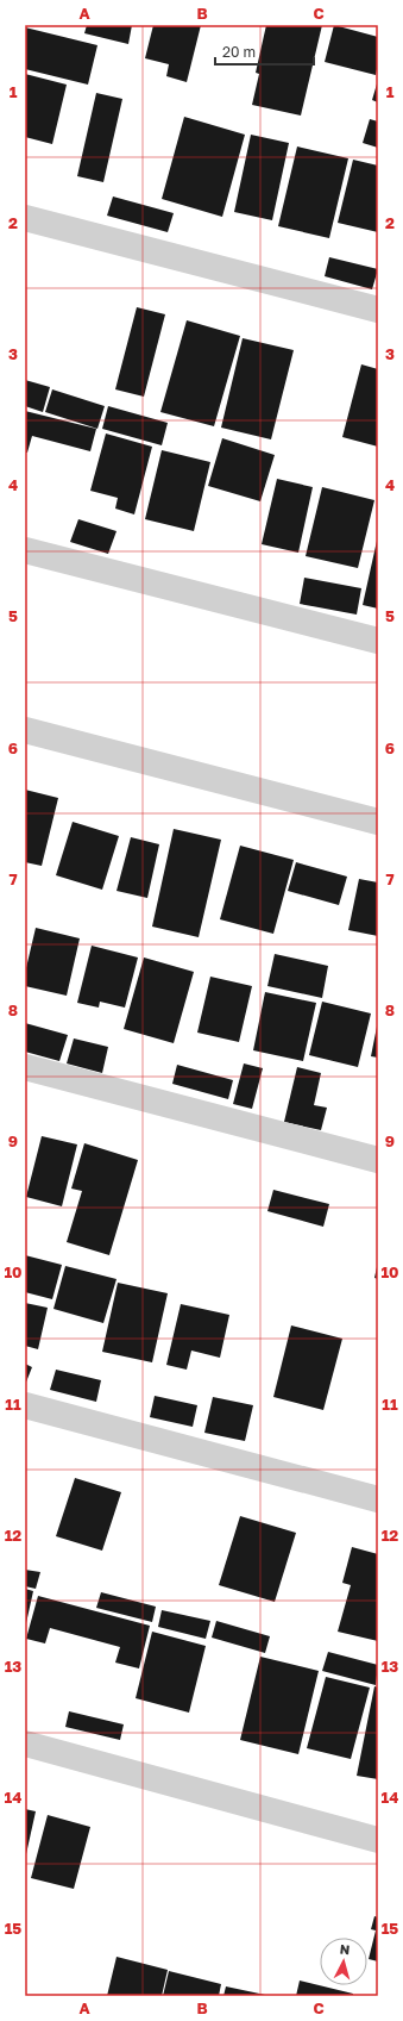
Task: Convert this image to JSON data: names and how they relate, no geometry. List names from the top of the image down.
{
  "scale_bar": "20 m",
  "north": "top",
  "grid": {
    "columns": ["A", "B", "C"],
    "rows": [
      "1",
      "2",
      "3",
      "4",
      "5",
      "6",
      "7",
      "8",
      "9",
      "10",
      "11",
      "12",
      "13",
      "14",
      "15"
    ]
  }
}
